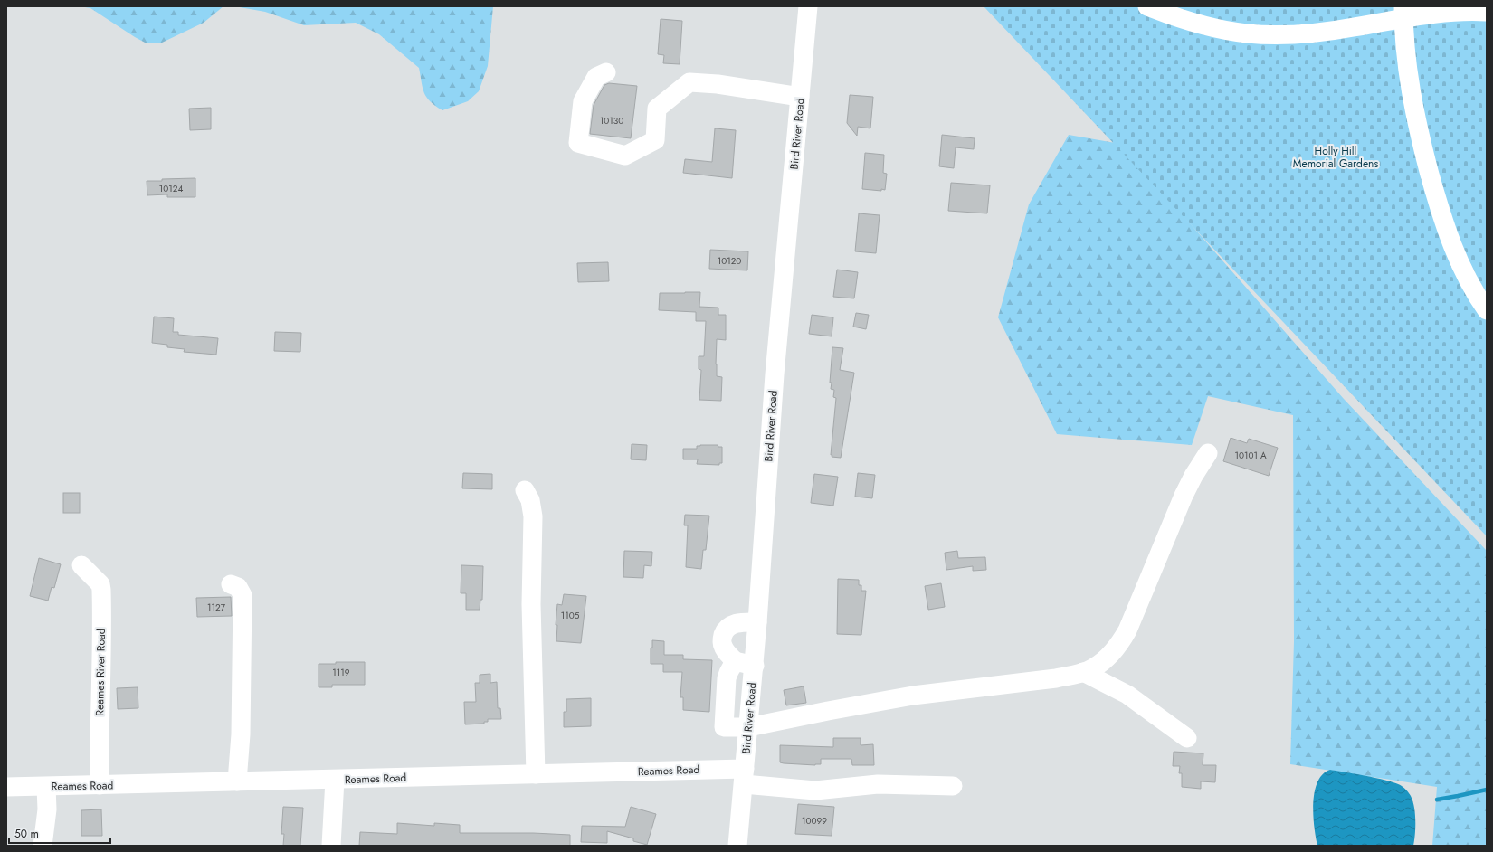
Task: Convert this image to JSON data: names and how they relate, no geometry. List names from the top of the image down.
{
  "streets": {
    "street": ["Bird River Road", "Reames River Road", "Reames Road"]
  },
  "crossings": [
    ["Bird River Road", "Reames Road"],
    ["Reames River Road", "Reames Road"]
  ],
  "parks": ["Holly Hill Memorial Gardens"],
  "house_numbers": [
    "10130",
    "10124",
    "10120",
    "10101 A",
    "1127",
    "1105",
    "1119",
    "10099"
  ],
  "scale_bar": "50 m"
}
